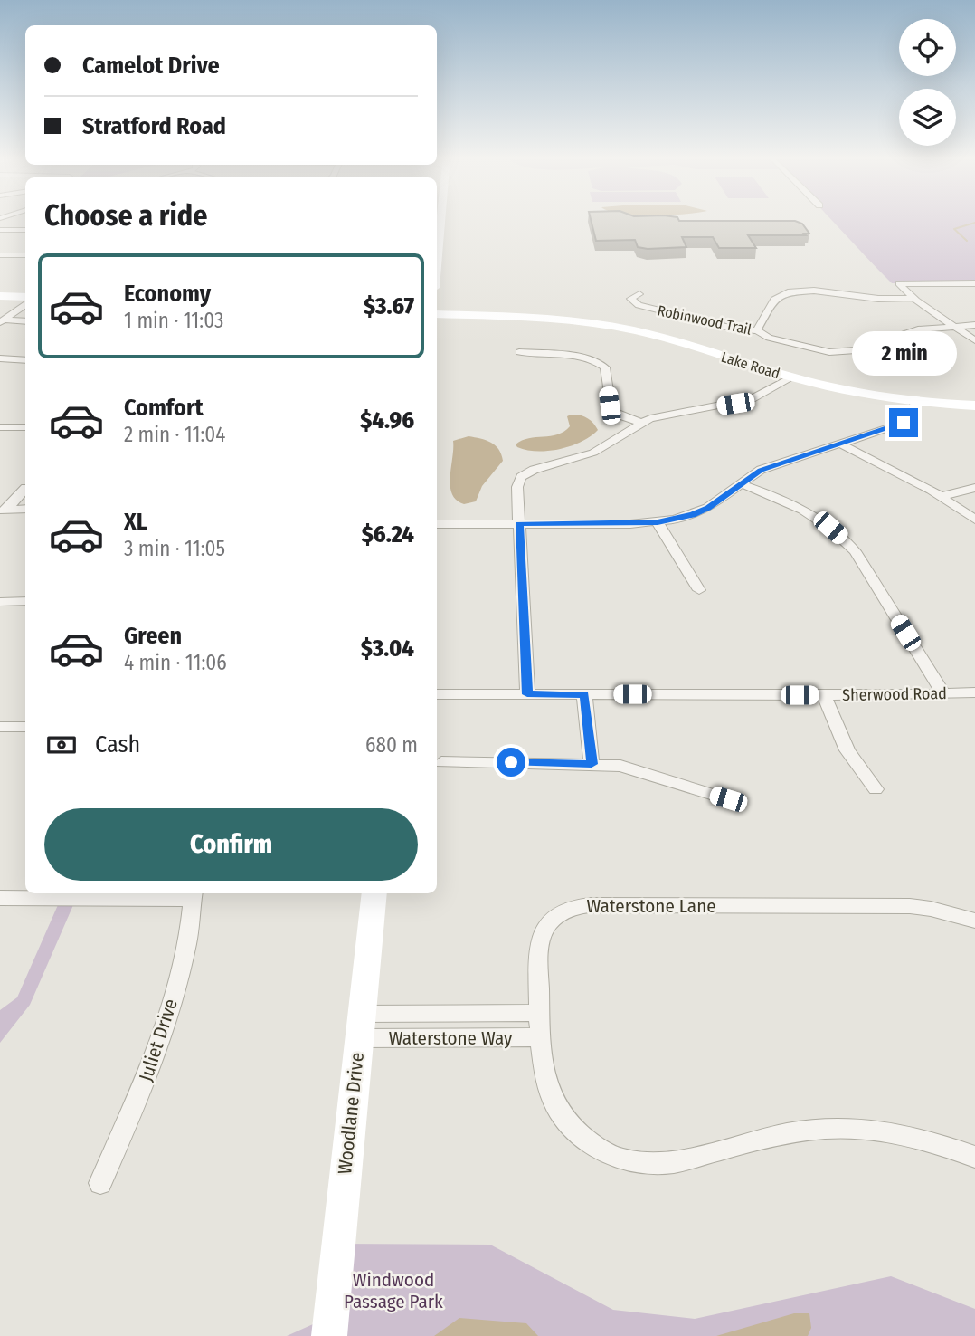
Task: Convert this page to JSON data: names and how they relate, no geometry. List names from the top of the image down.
{
  "streets": {
    "street": [
      "Robinwood Trail",
      "Lake Road",
      "Sherwood Road",
      "Waterstone Lane",
      "Waterstone Way",
      "Juliet Drive",
      "Woodlane Drive"
    ]
  },
  "crossings": [
    ["Waterstone Lane", "Waterstone Way"],
    ["Waterstone Way", "Woodlane Drive"]
  ],
  "parks": ["Windwood Passage Park"],
  "page": {
    "banner": ["Camelot Drive", "Stratford Road"],
    "heading": "Choose a ride",
    "list": [
      {
        "name": "Economy",
        "note": "1 min · 11:03",
        "value": "$3.67"
      },
      {
        "name": "Comfort",
        "note": "2 min · 11:04",
        "value": "$4.96"
      },
      {
        "name": "XL",
        "note": "3 min · 11:05",
        "value": "$6.24"
      },
      {
        "name": "Green",
        "note": "4 min · 11:06",
        "value": "$3.04"
      }
    ],
    "bubble": "2 min",
    "pay": ["Cash", "680 m"],
    "buttons": "Confirm"
  }
}
